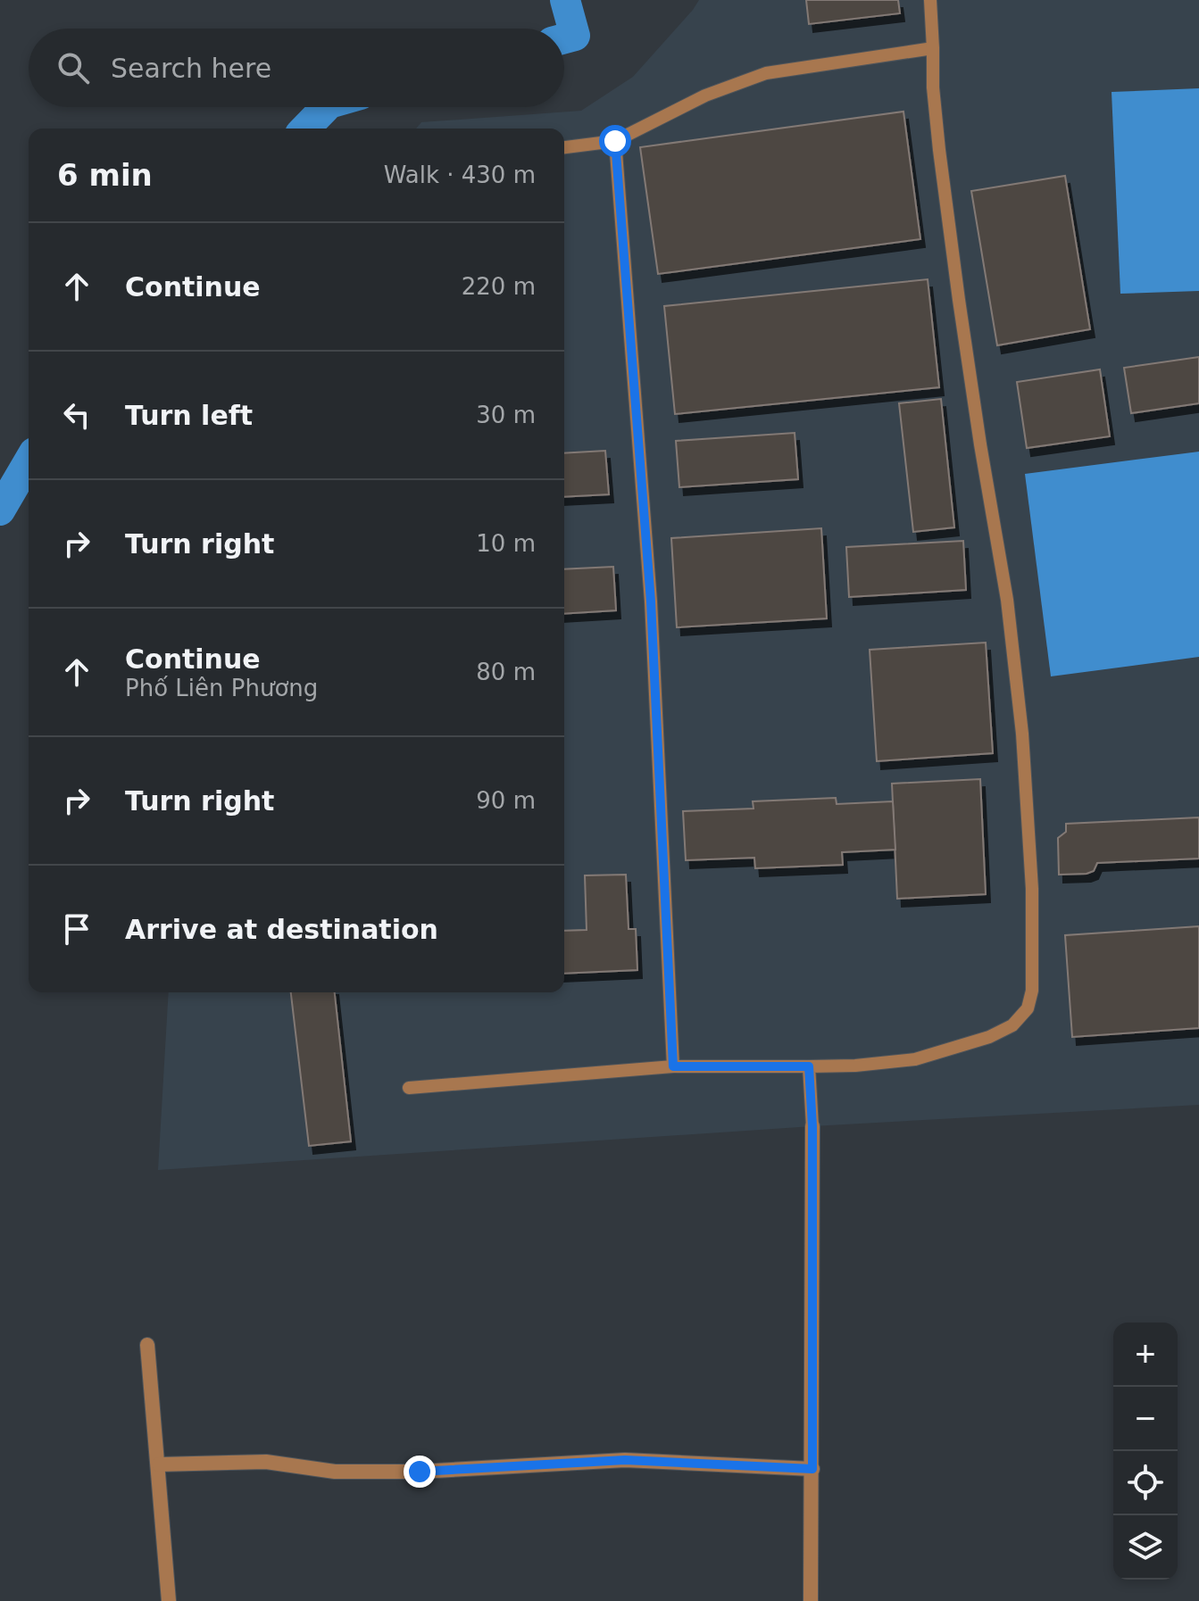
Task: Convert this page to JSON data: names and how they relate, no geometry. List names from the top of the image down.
{
  "page": {
    "search": "Search here",
    "heading": ["6 min", "Walk · 430 m"],
    "list": [
      ["Continue", "220 m"],
      ["Turn left", "30 m"],
      ["Turn right", "10 m"],
      ["Continue", "Phố Liên Phương", "80 m"],
      ["Turn right", "90 m"],
      "Arrive at destination"
    ],
    "map_buttons": ["+", "−"]
  }
}
